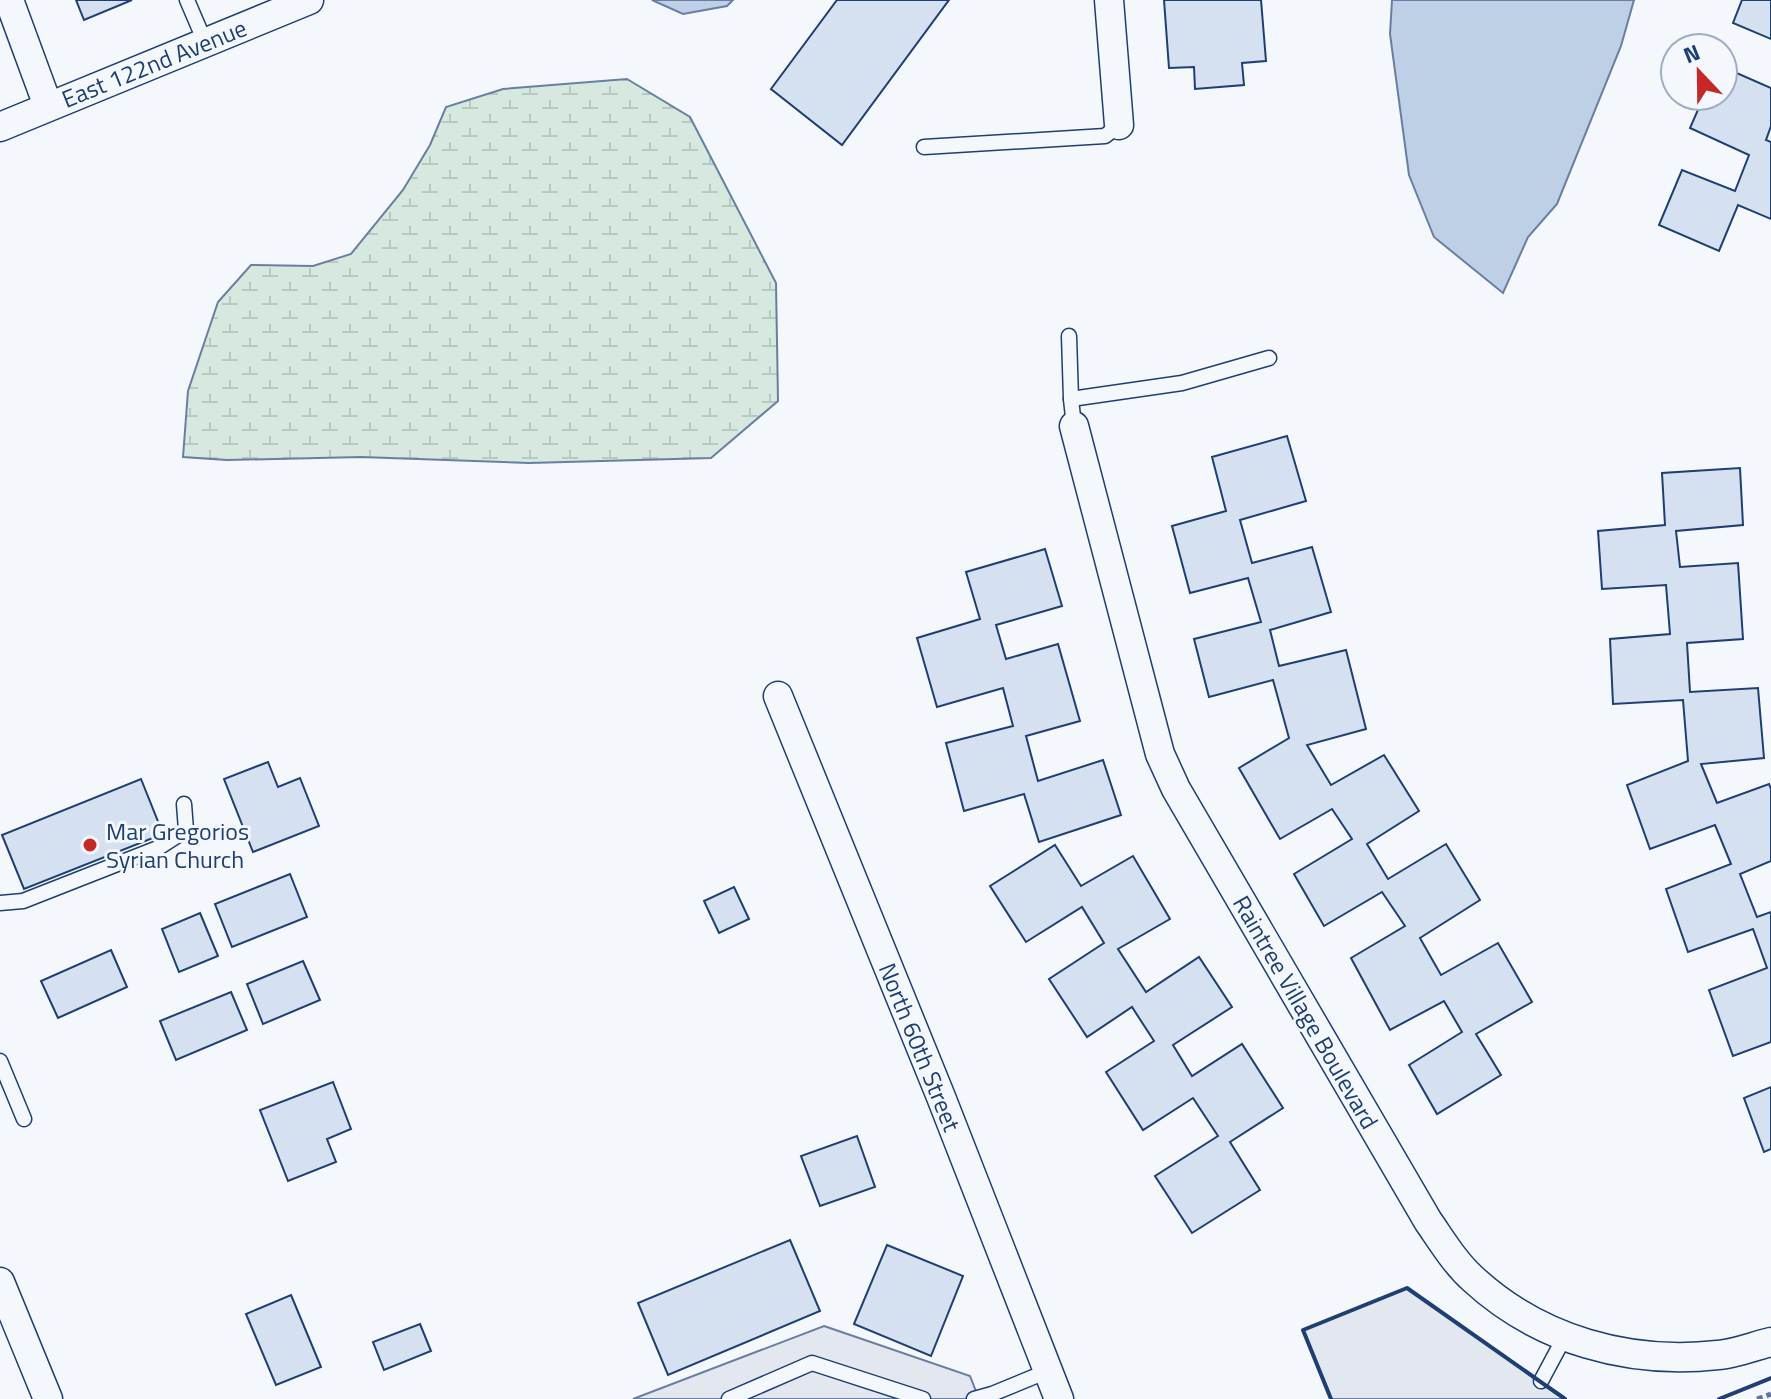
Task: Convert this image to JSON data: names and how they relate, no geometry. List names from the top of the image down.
{
  "streets": {
    "street": ["East 122nd Avenue", "Raintree Village Boulevard", "North 60th Street"]
  },
  "places": ["Mar Gregorios Syrian Church"],
  "north": "top"
}
